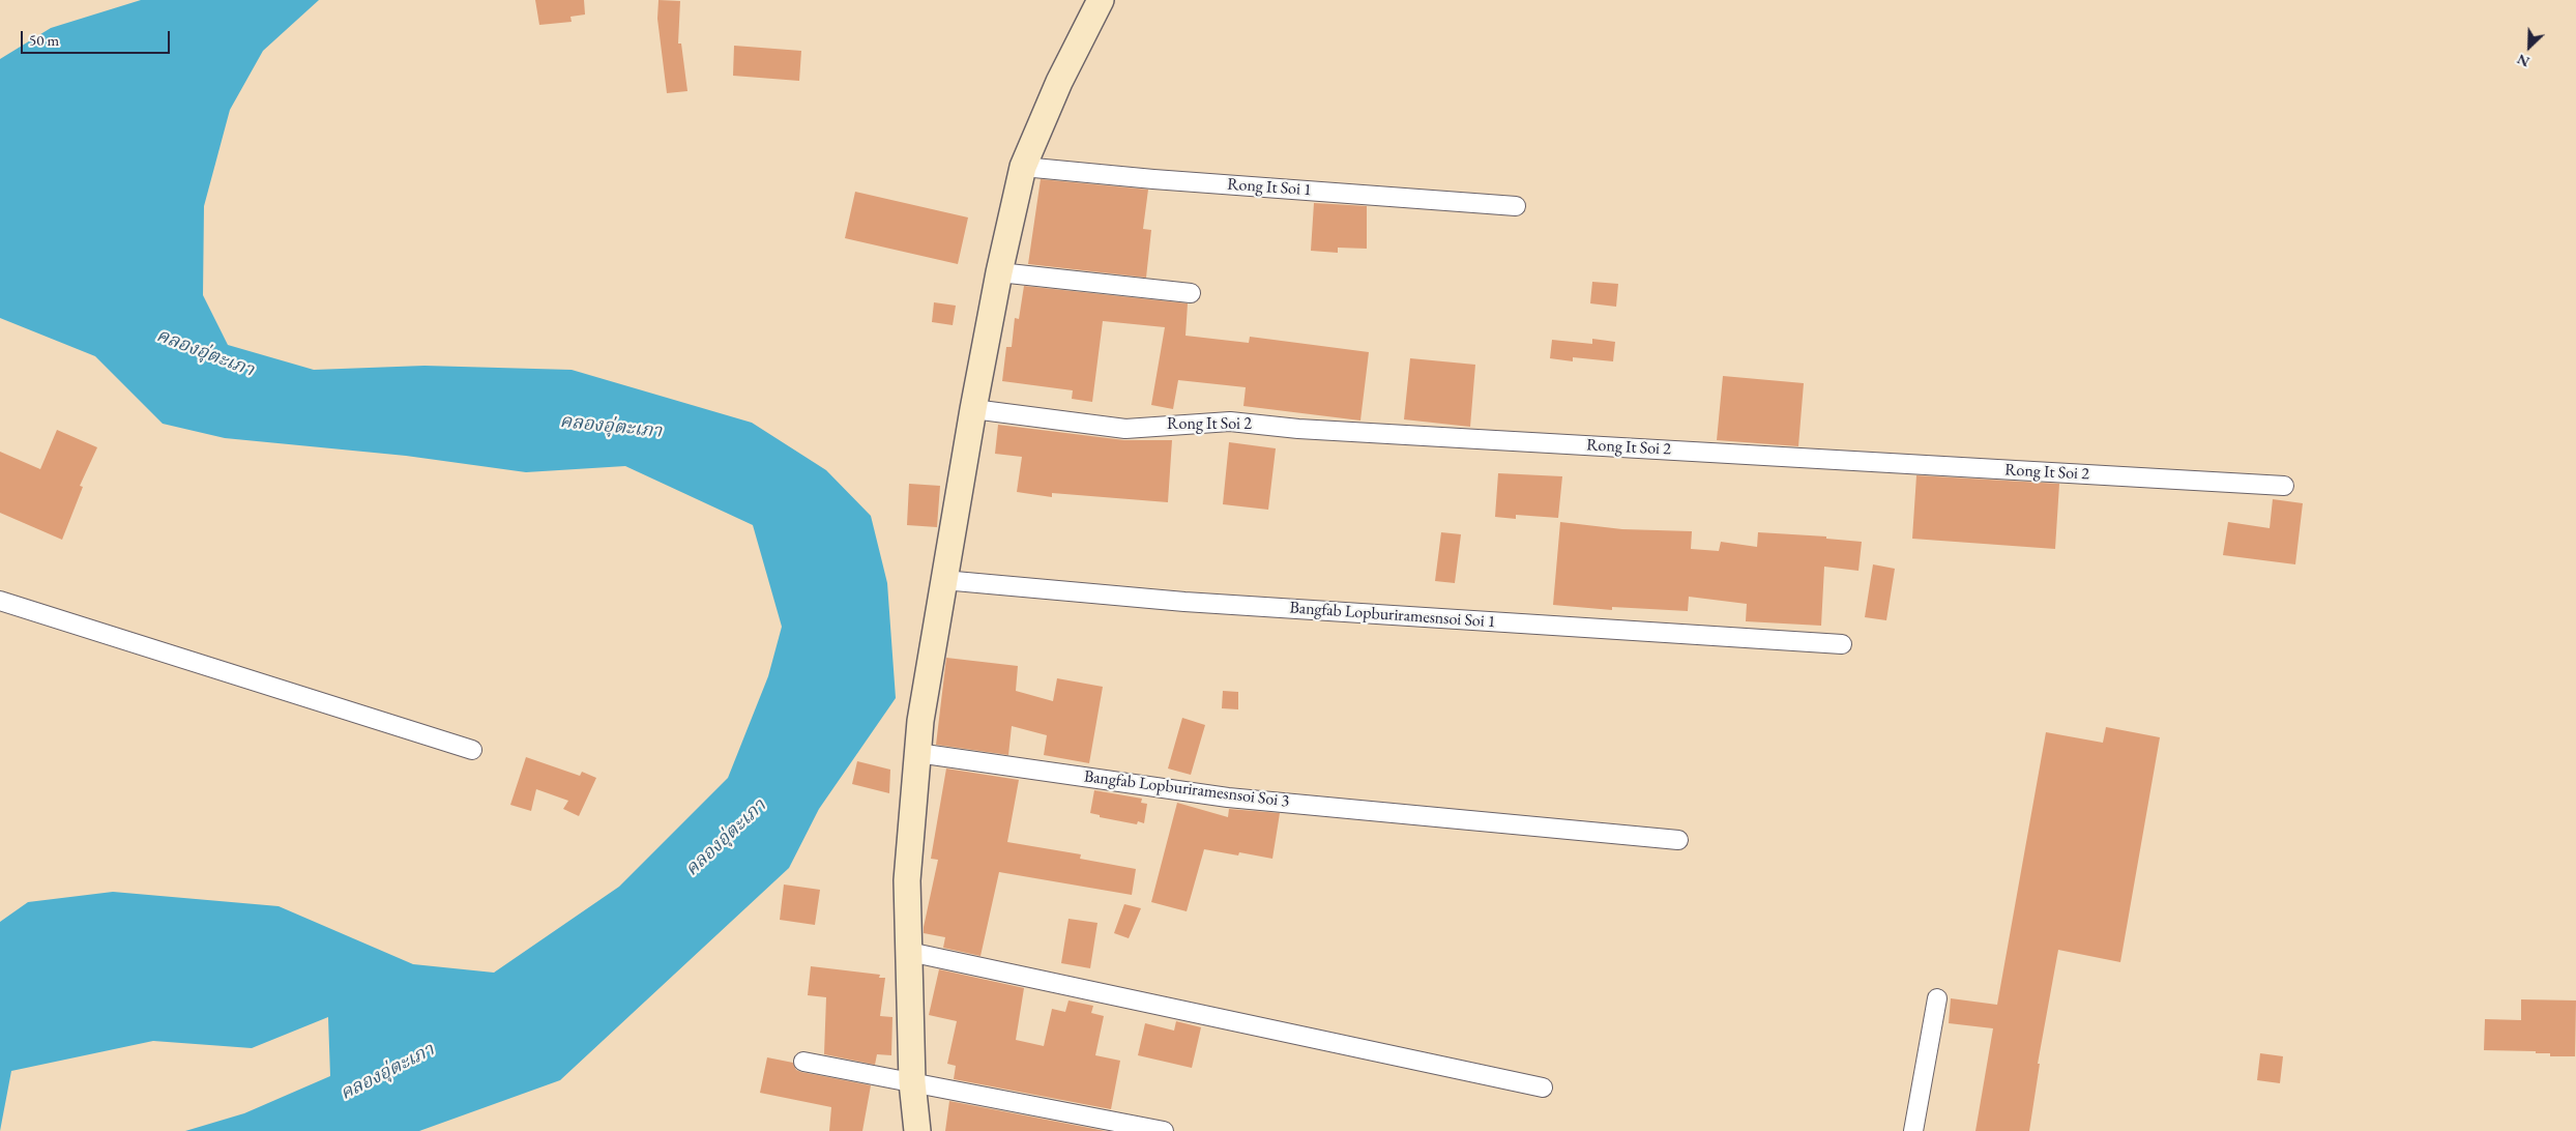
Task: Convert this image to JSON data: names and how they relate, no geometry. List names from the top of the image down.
{
  "streets": {
    "street": [
      "Rong It Soi 1",
      "Rong It Soi 2",
      "Bangfab Lopburiramesnsoi Soi 1",
      "Bangfab Lopburiramesnsoi Soi 3"
    ]
  },
  "water": ["คลองอุ่ตะเภา"],
  "scale_bar": "50 m",
  "north": "bottom left"
}
